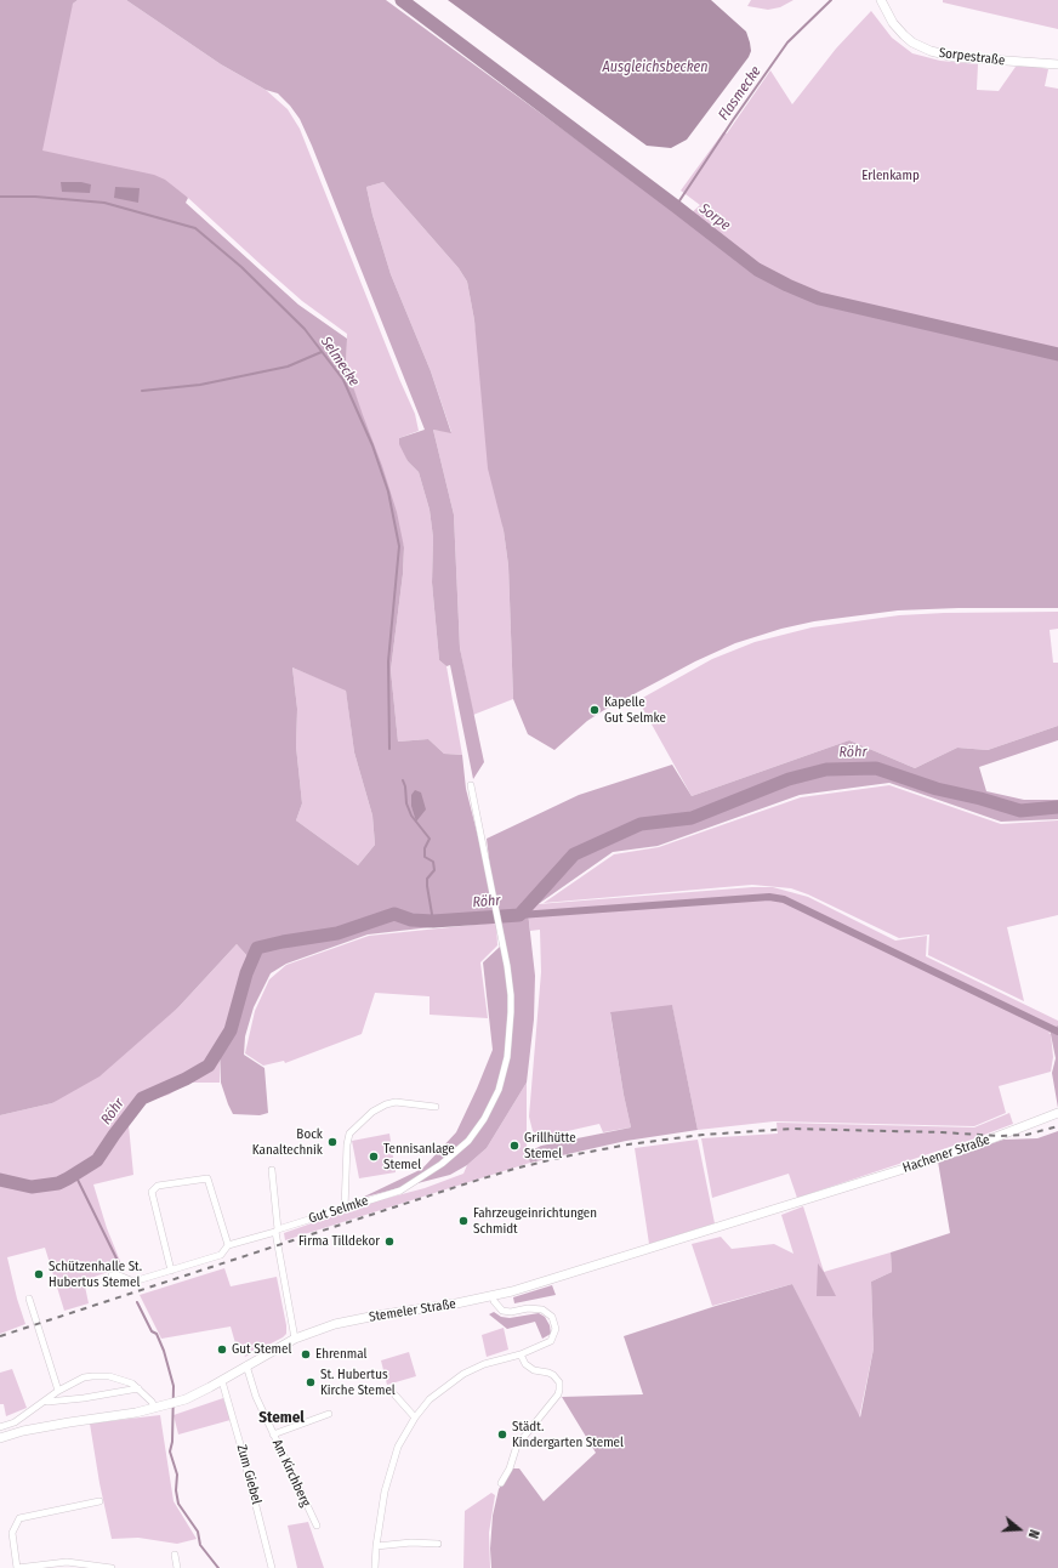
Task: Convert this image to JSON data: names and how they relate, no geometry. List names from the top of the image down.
{
  "streets": {
    "main road": ["Sorpestraße", "Hachener Straße", "Stemeler Straße"],
    "street": ["Gut Selmke", "Am Kirchberg", "Zum Giebel"]
  },
  "crossings": [
    ["Hachener Straße", "Stemeler Straße"],
    ["Stemeler Straße", "Am Kirchberg"],
    ["Stemeler Straße", "Zum Giebel"]
  ],
  "districts": ["Stemel"],
  "water": [
    "Ausgleichsbecken",
    "Flasmecke",
    "Sorpe",
    "Selmecke",
    "Röhr"
  ],
  "parks": ["Erlenkamp"],
  "places": [
    "Kapelle Gut Selmke",
    "Bock Kanaltechnik",
    "Grillhütte Stemel",
    "Tennisanlage Stemel",
    "Fahrzeugeinrichtungen Schmidt",
    "Firma Tilldekor",
    "Schützenhalle St. Hubertus Stemel",
    "Gut Stemel",
    "Ehrenmal",
    "St. Hubertus Kirche Stemel",
    "Städt. Kindergarten Stemel"
  ],
  "north": "right"
}
